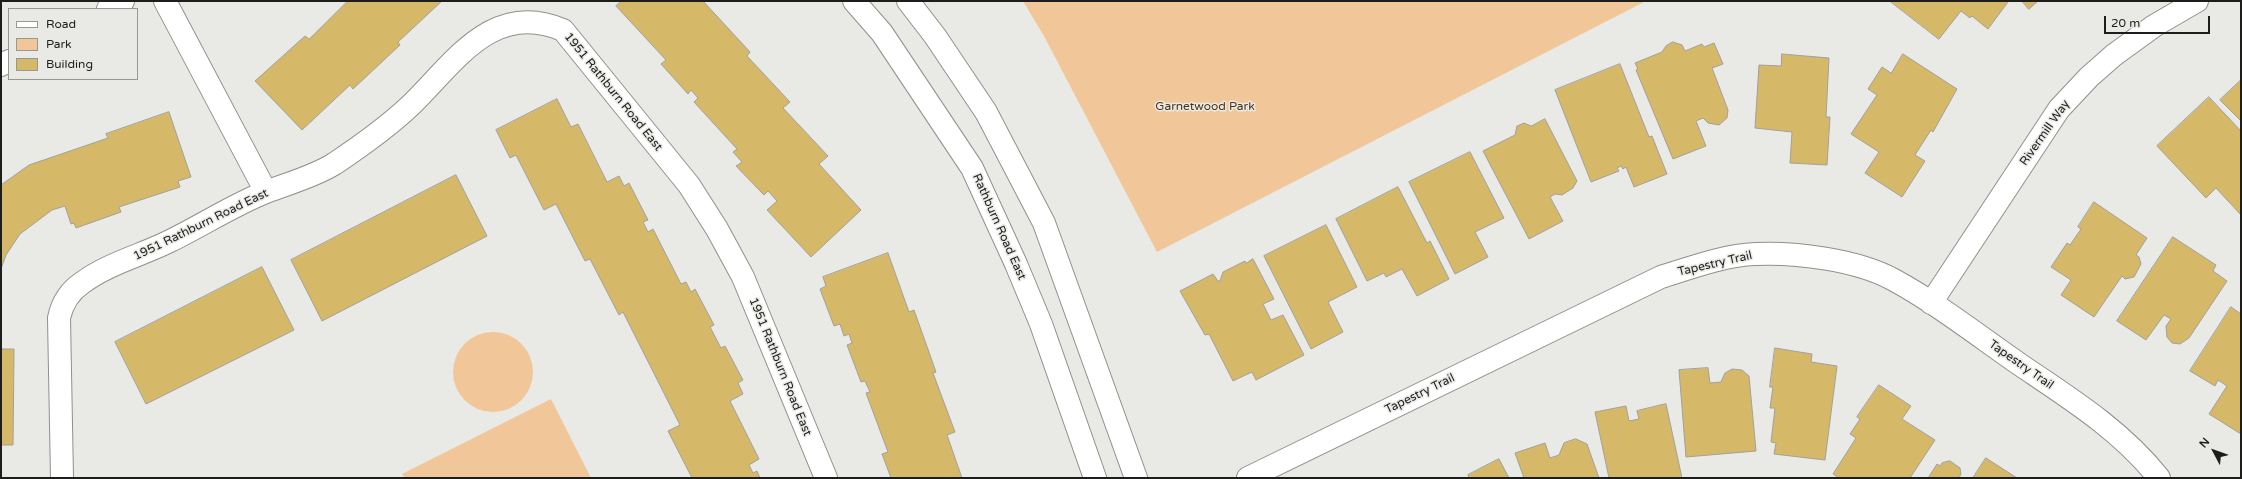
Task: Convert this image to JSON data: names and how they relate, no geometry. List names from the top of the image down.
{
  "streets": {
    "street": [
      "1951 Rathburn Road East",
      "Rivermill Way",
      "Rathburn Road East",
      "Tapestry Trail"
    ]
  },
  "crossings": [
    ["Rivermill Way", "Tapestry Trail"]
  ],
  "parks": ["Garnetwood Park"],
  "legend": ["Road", "Park", "Building"],
  "scale_bar": "20 m",
  "north": "top left"
}
